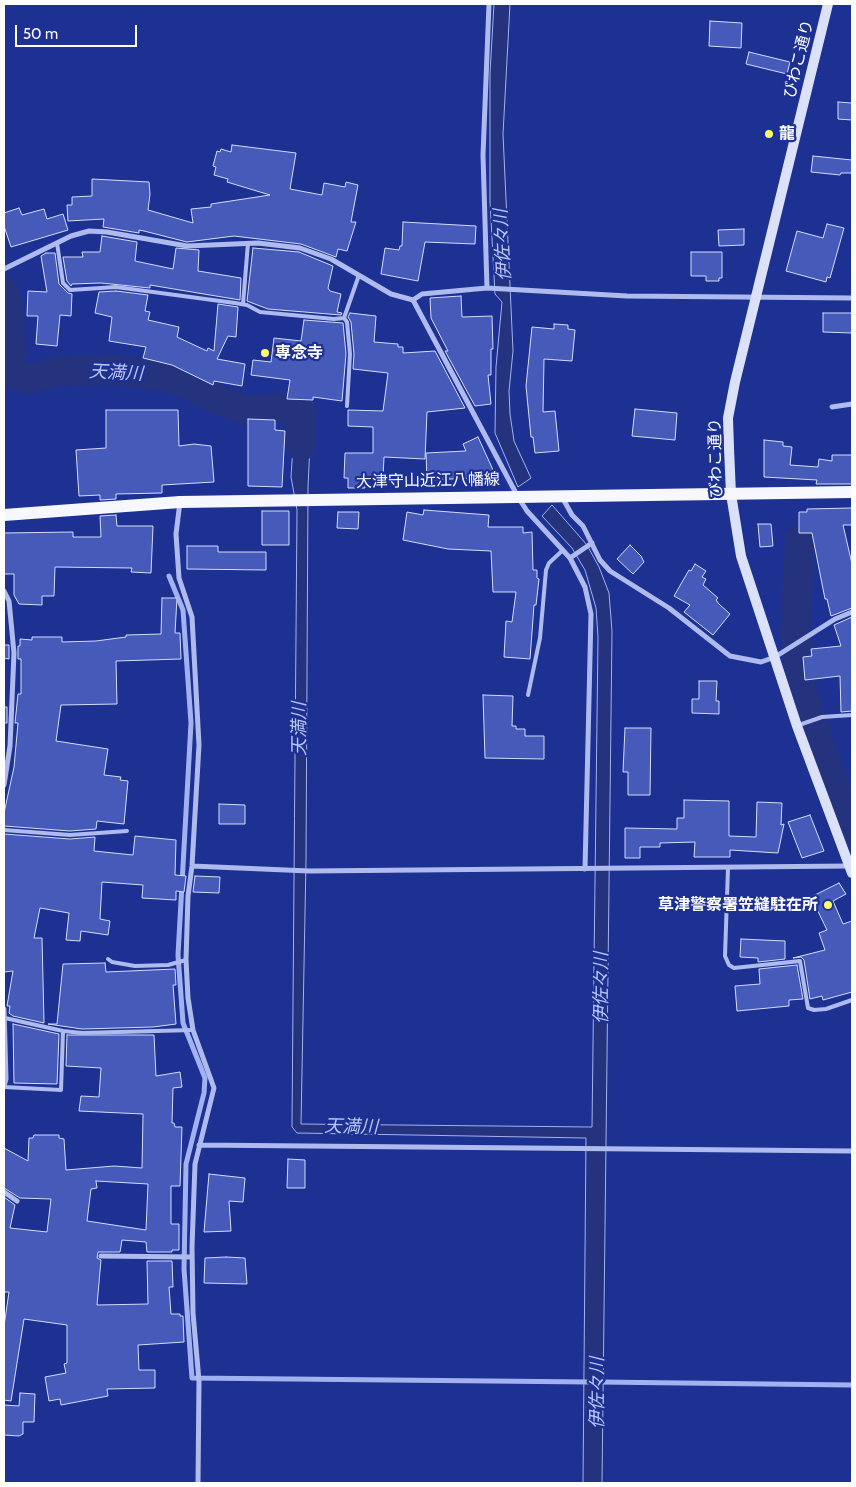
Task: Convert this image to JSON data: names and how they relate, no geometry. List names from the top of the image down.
{
  "streets": {
    "main road": ["大津守山近江八幡線"],
    "street": ["びわこ通り"]
  },
  "crossings": [
    ["びわこ通り", "大津守山近江八幡線"]
  ],
  "water": ["伊佐々川", "天満川"],
  "places": ["龍", "専念寺", "草津警察署笠縫駐在所"],
  "scale_bar": "50 m"
}
